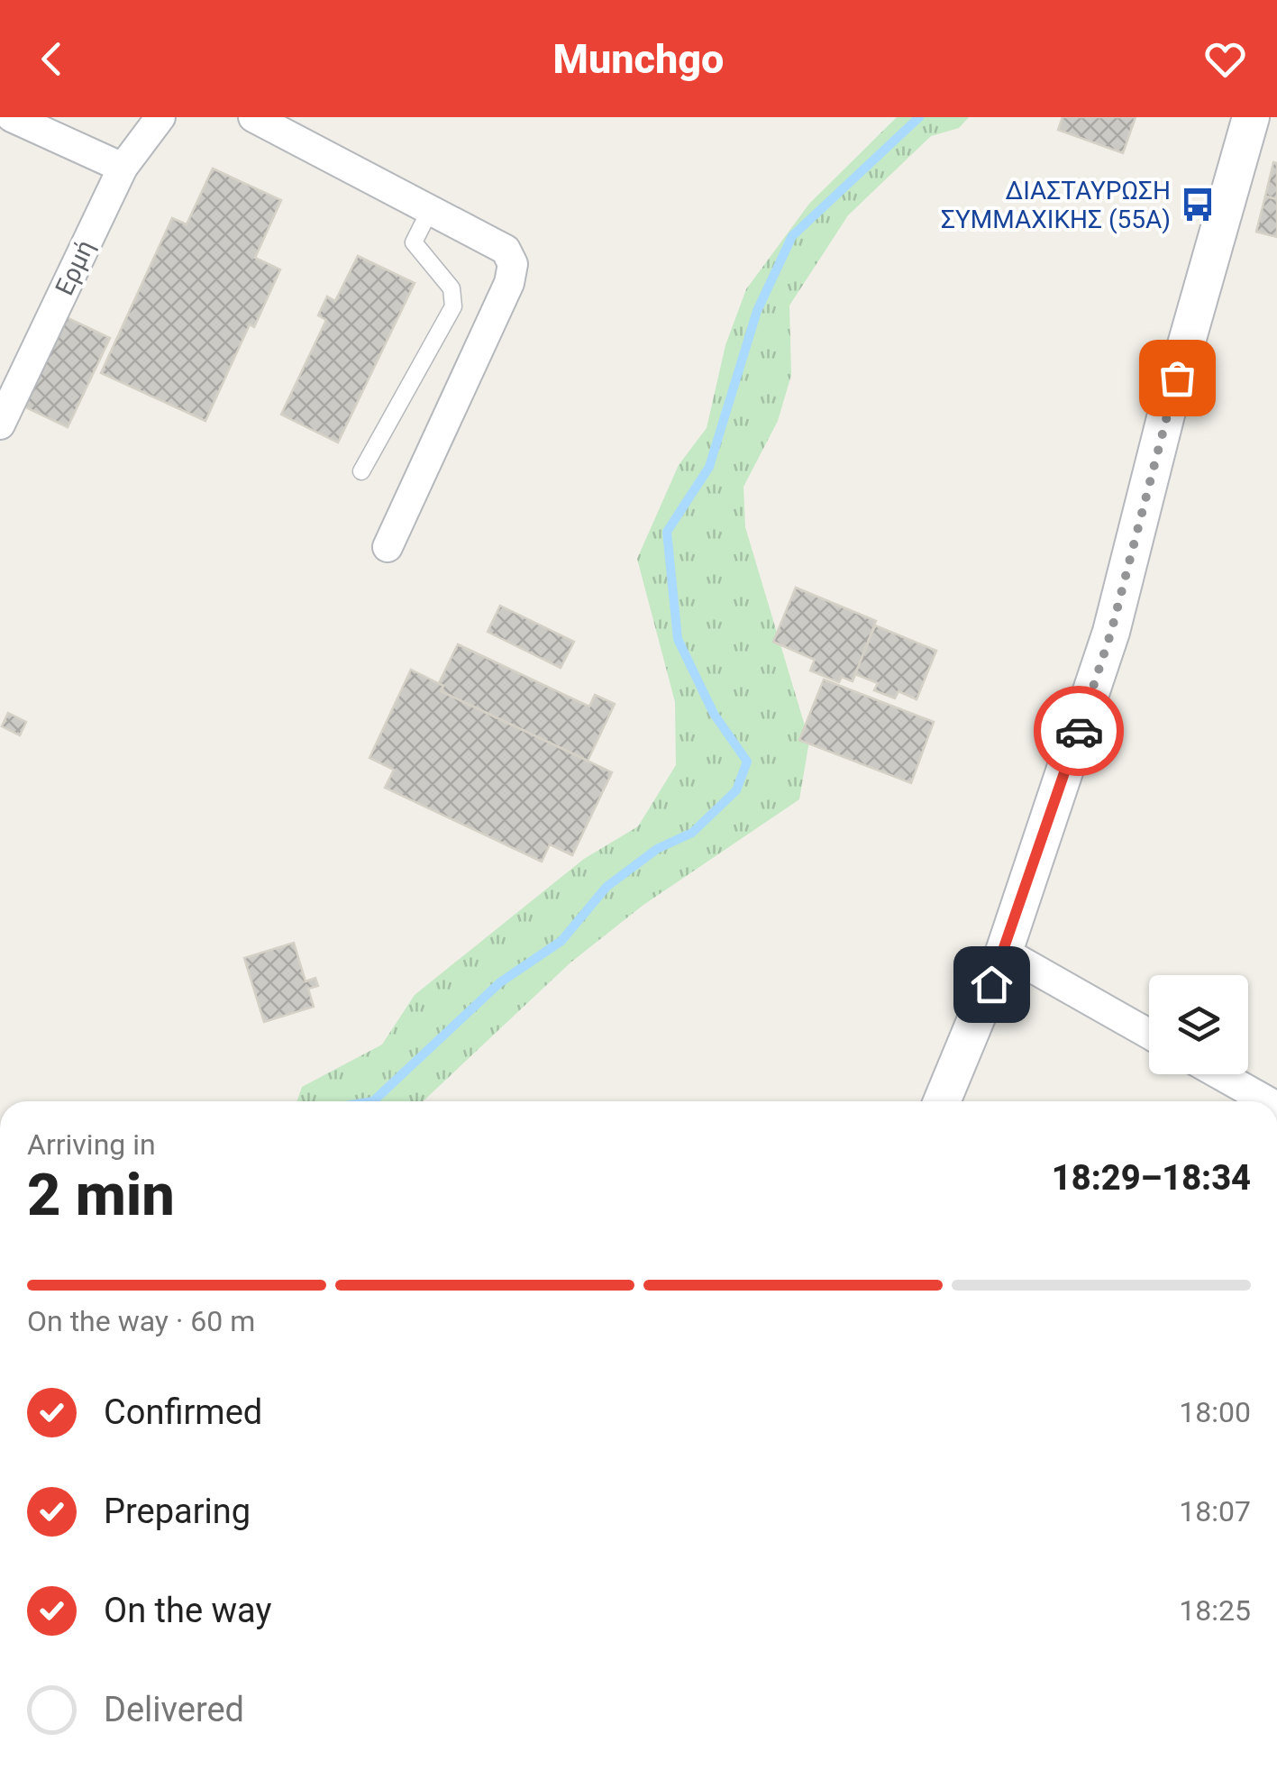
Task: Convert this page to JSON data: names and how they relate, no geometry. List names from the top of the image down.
{
  "streets": {
    "street": ["Ερμή"]
  },
  "places": {
    "bus stop": ["ΔΙΑΣΤΑΥΡΩΣΗ ΣΥΜΜΑΧΙΚΗΣ (55Α)"]
  },
  "page": {
    "header": "Munchgo",
    "heading": ["2 min", "Arriving in", "18:29–18:34"],
    "bar": "On the way · 60 m",
    "list": [
      ["Confirmed", "18:00"],
      ["Preparing", "18:07"],
      ["On the way", "18:25"],
      "Delivered"
    ]
  }
}
